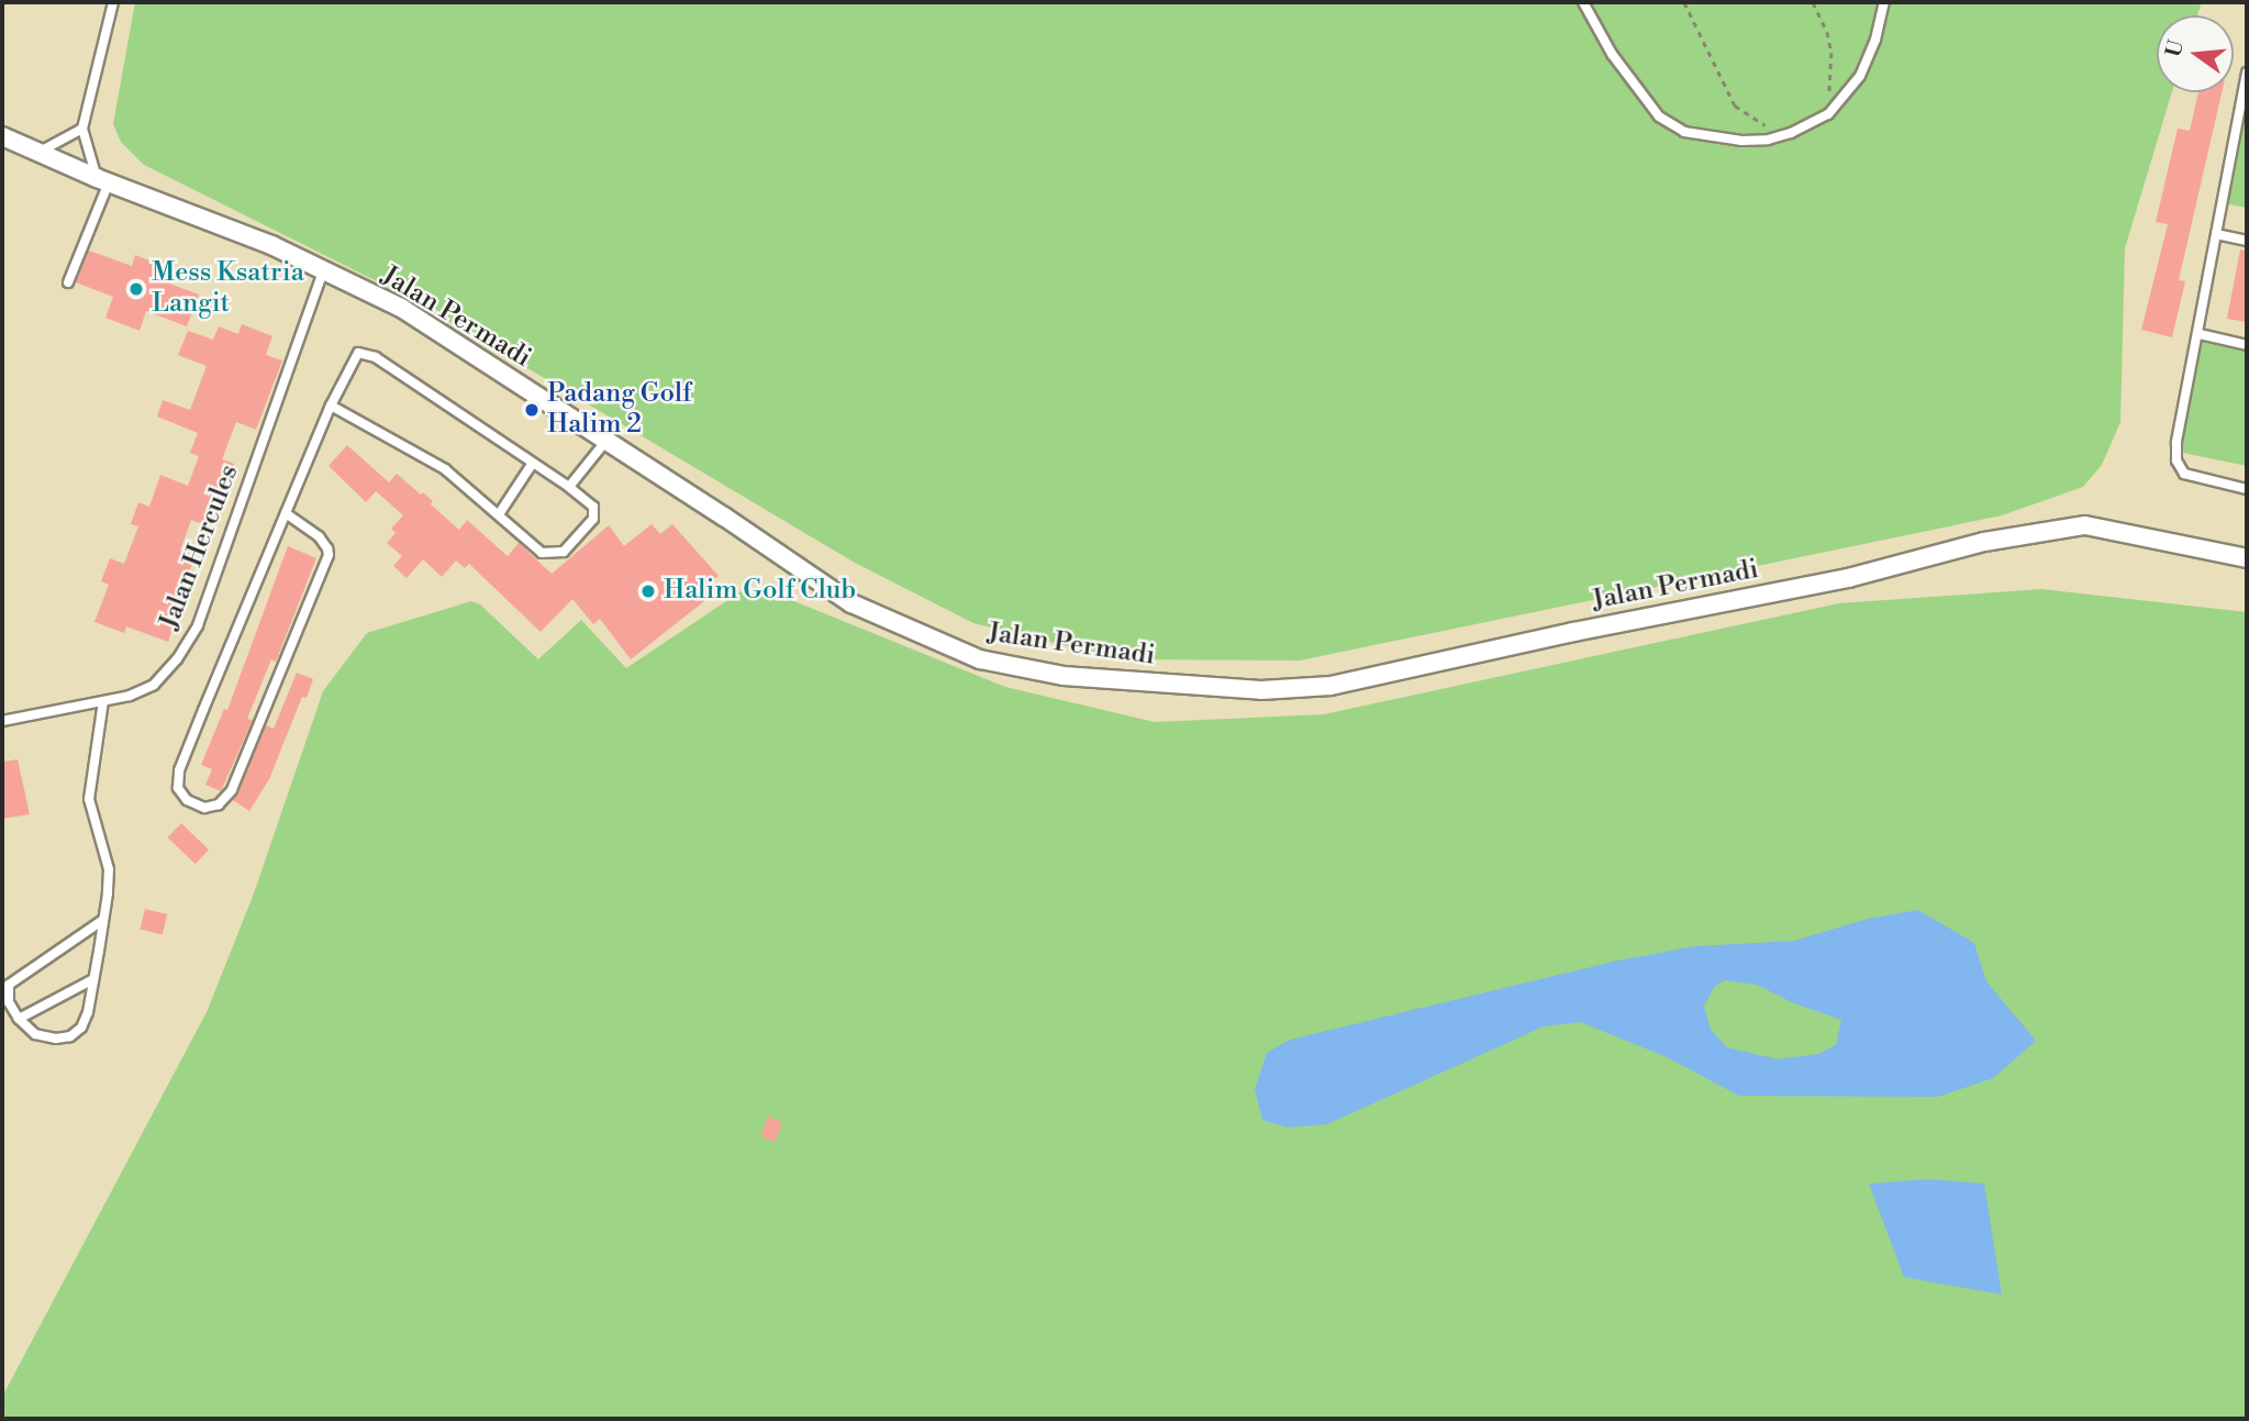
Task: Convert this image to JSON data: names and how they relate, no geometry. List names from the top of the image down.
{
  "streets": {
    "street": ["Jalan Permadi"],
    "lane": ["Jalan Hercules"]
  },
  "crossings": [
    ["Jalan Permadi", "Jalan Hercules"]
  ],
  "places": ["Mess Ksatria Langit", "Padang Golf Halim 2", "Halim Golf Club"],
  "north": "left"
}
